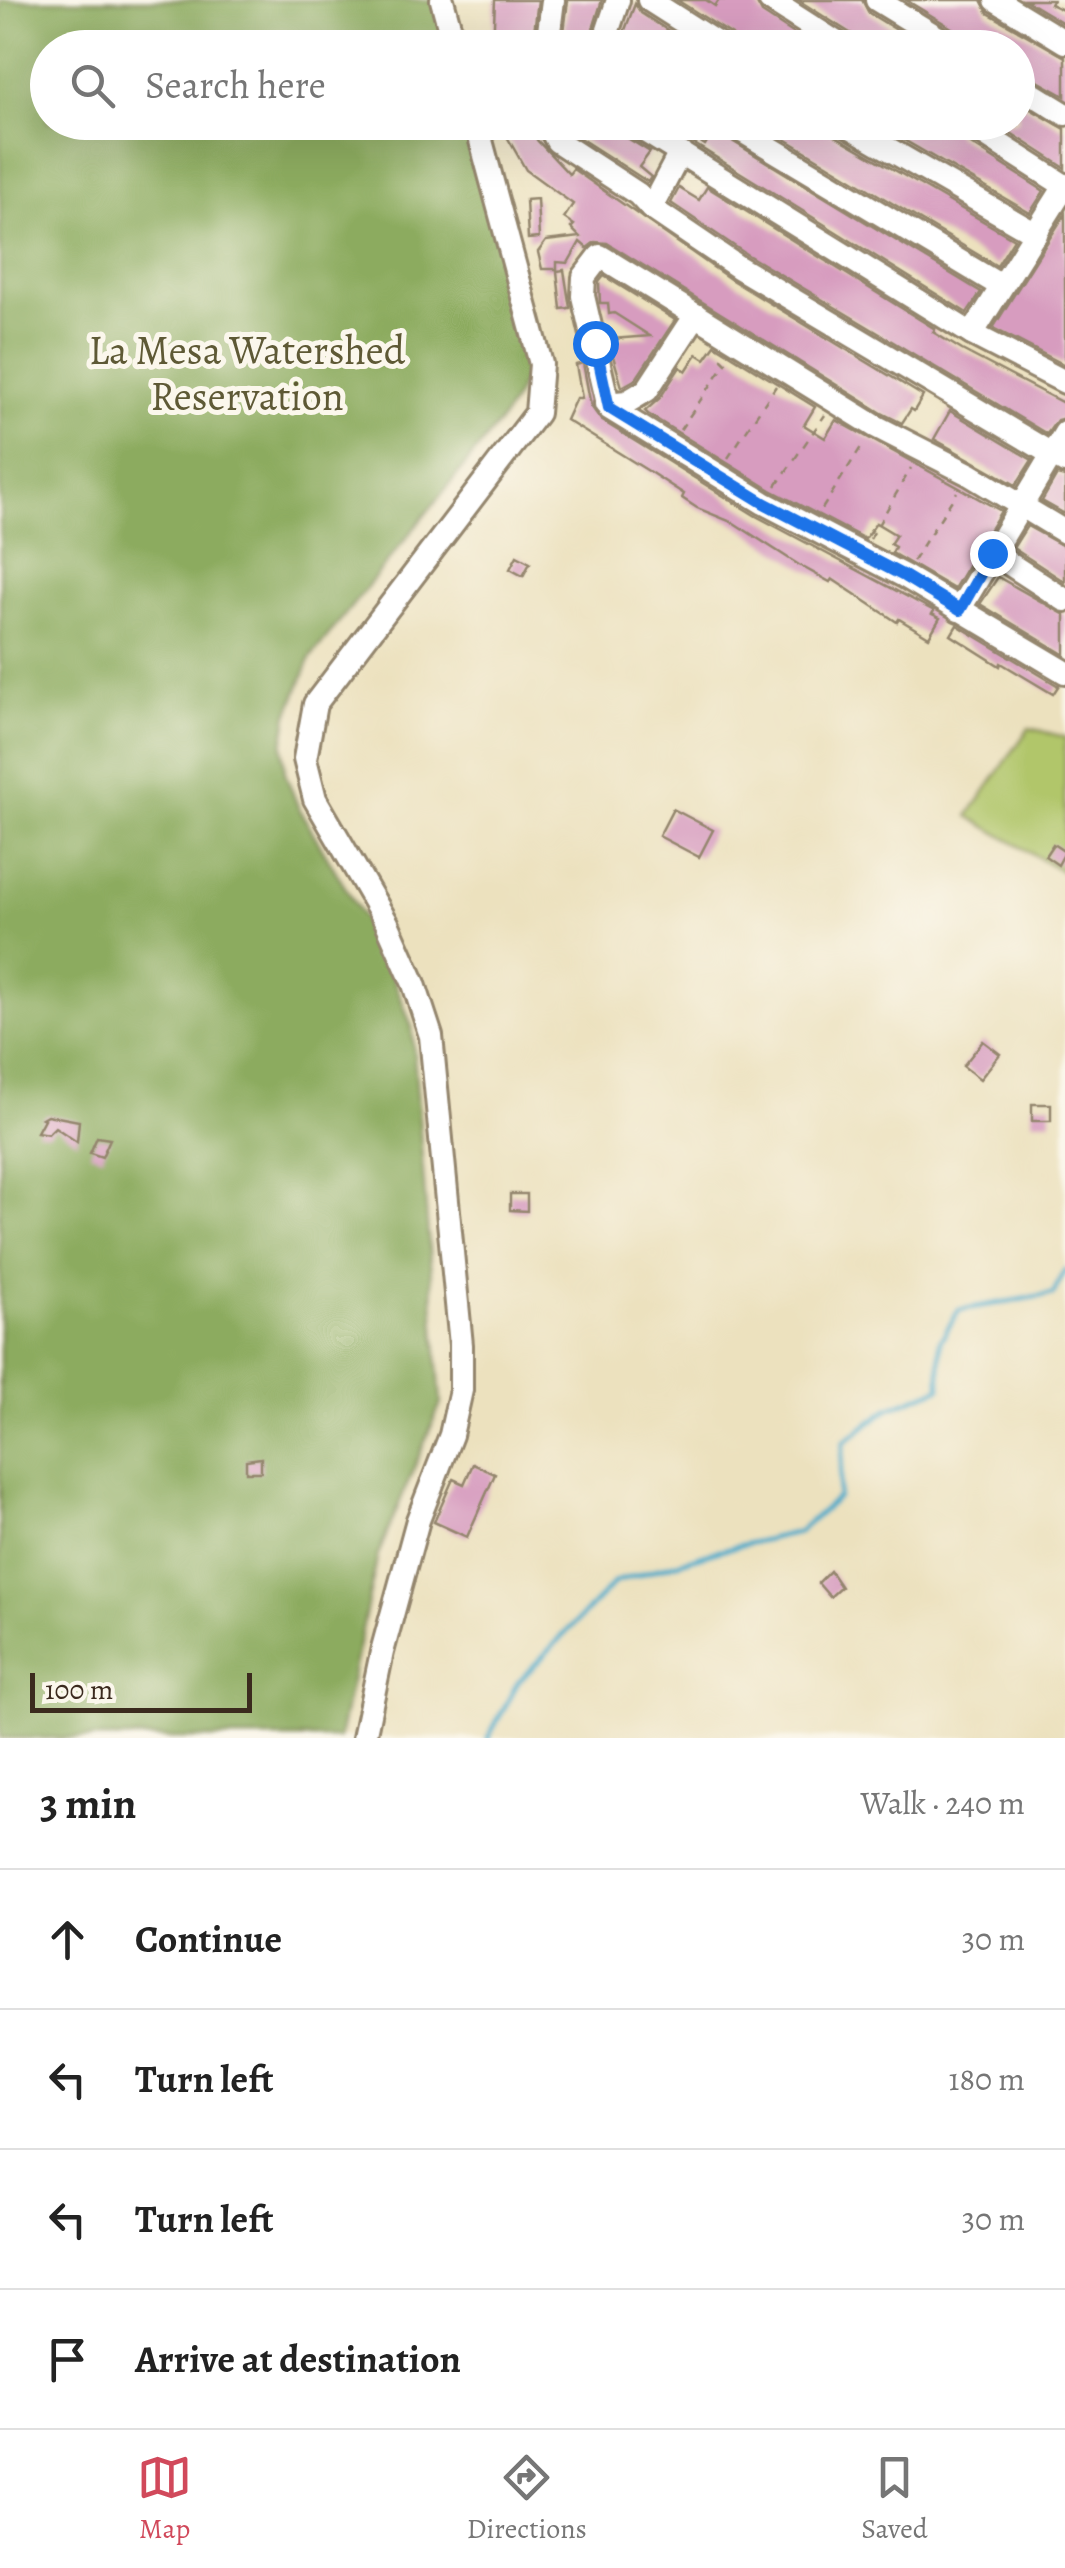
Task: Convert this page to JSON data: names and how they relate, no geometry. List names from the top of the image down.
{
  "parks": ["La Mesa Watershed Reservation"],
  "scale_bar": "100 m",
  "page": {
    "search": "Search here",
    "scale": "100 m",
    "heading": ["3 min", "Walk · 240 m"],
    "list": [
      ["Continue", "30 m"],
      ["Turn left", "180 m"],
      ["Turn left", "30 m"],
      "Arrive at destination"
    ],
    "nav": ["Map", "Directions", "Saved"]
  }
}
